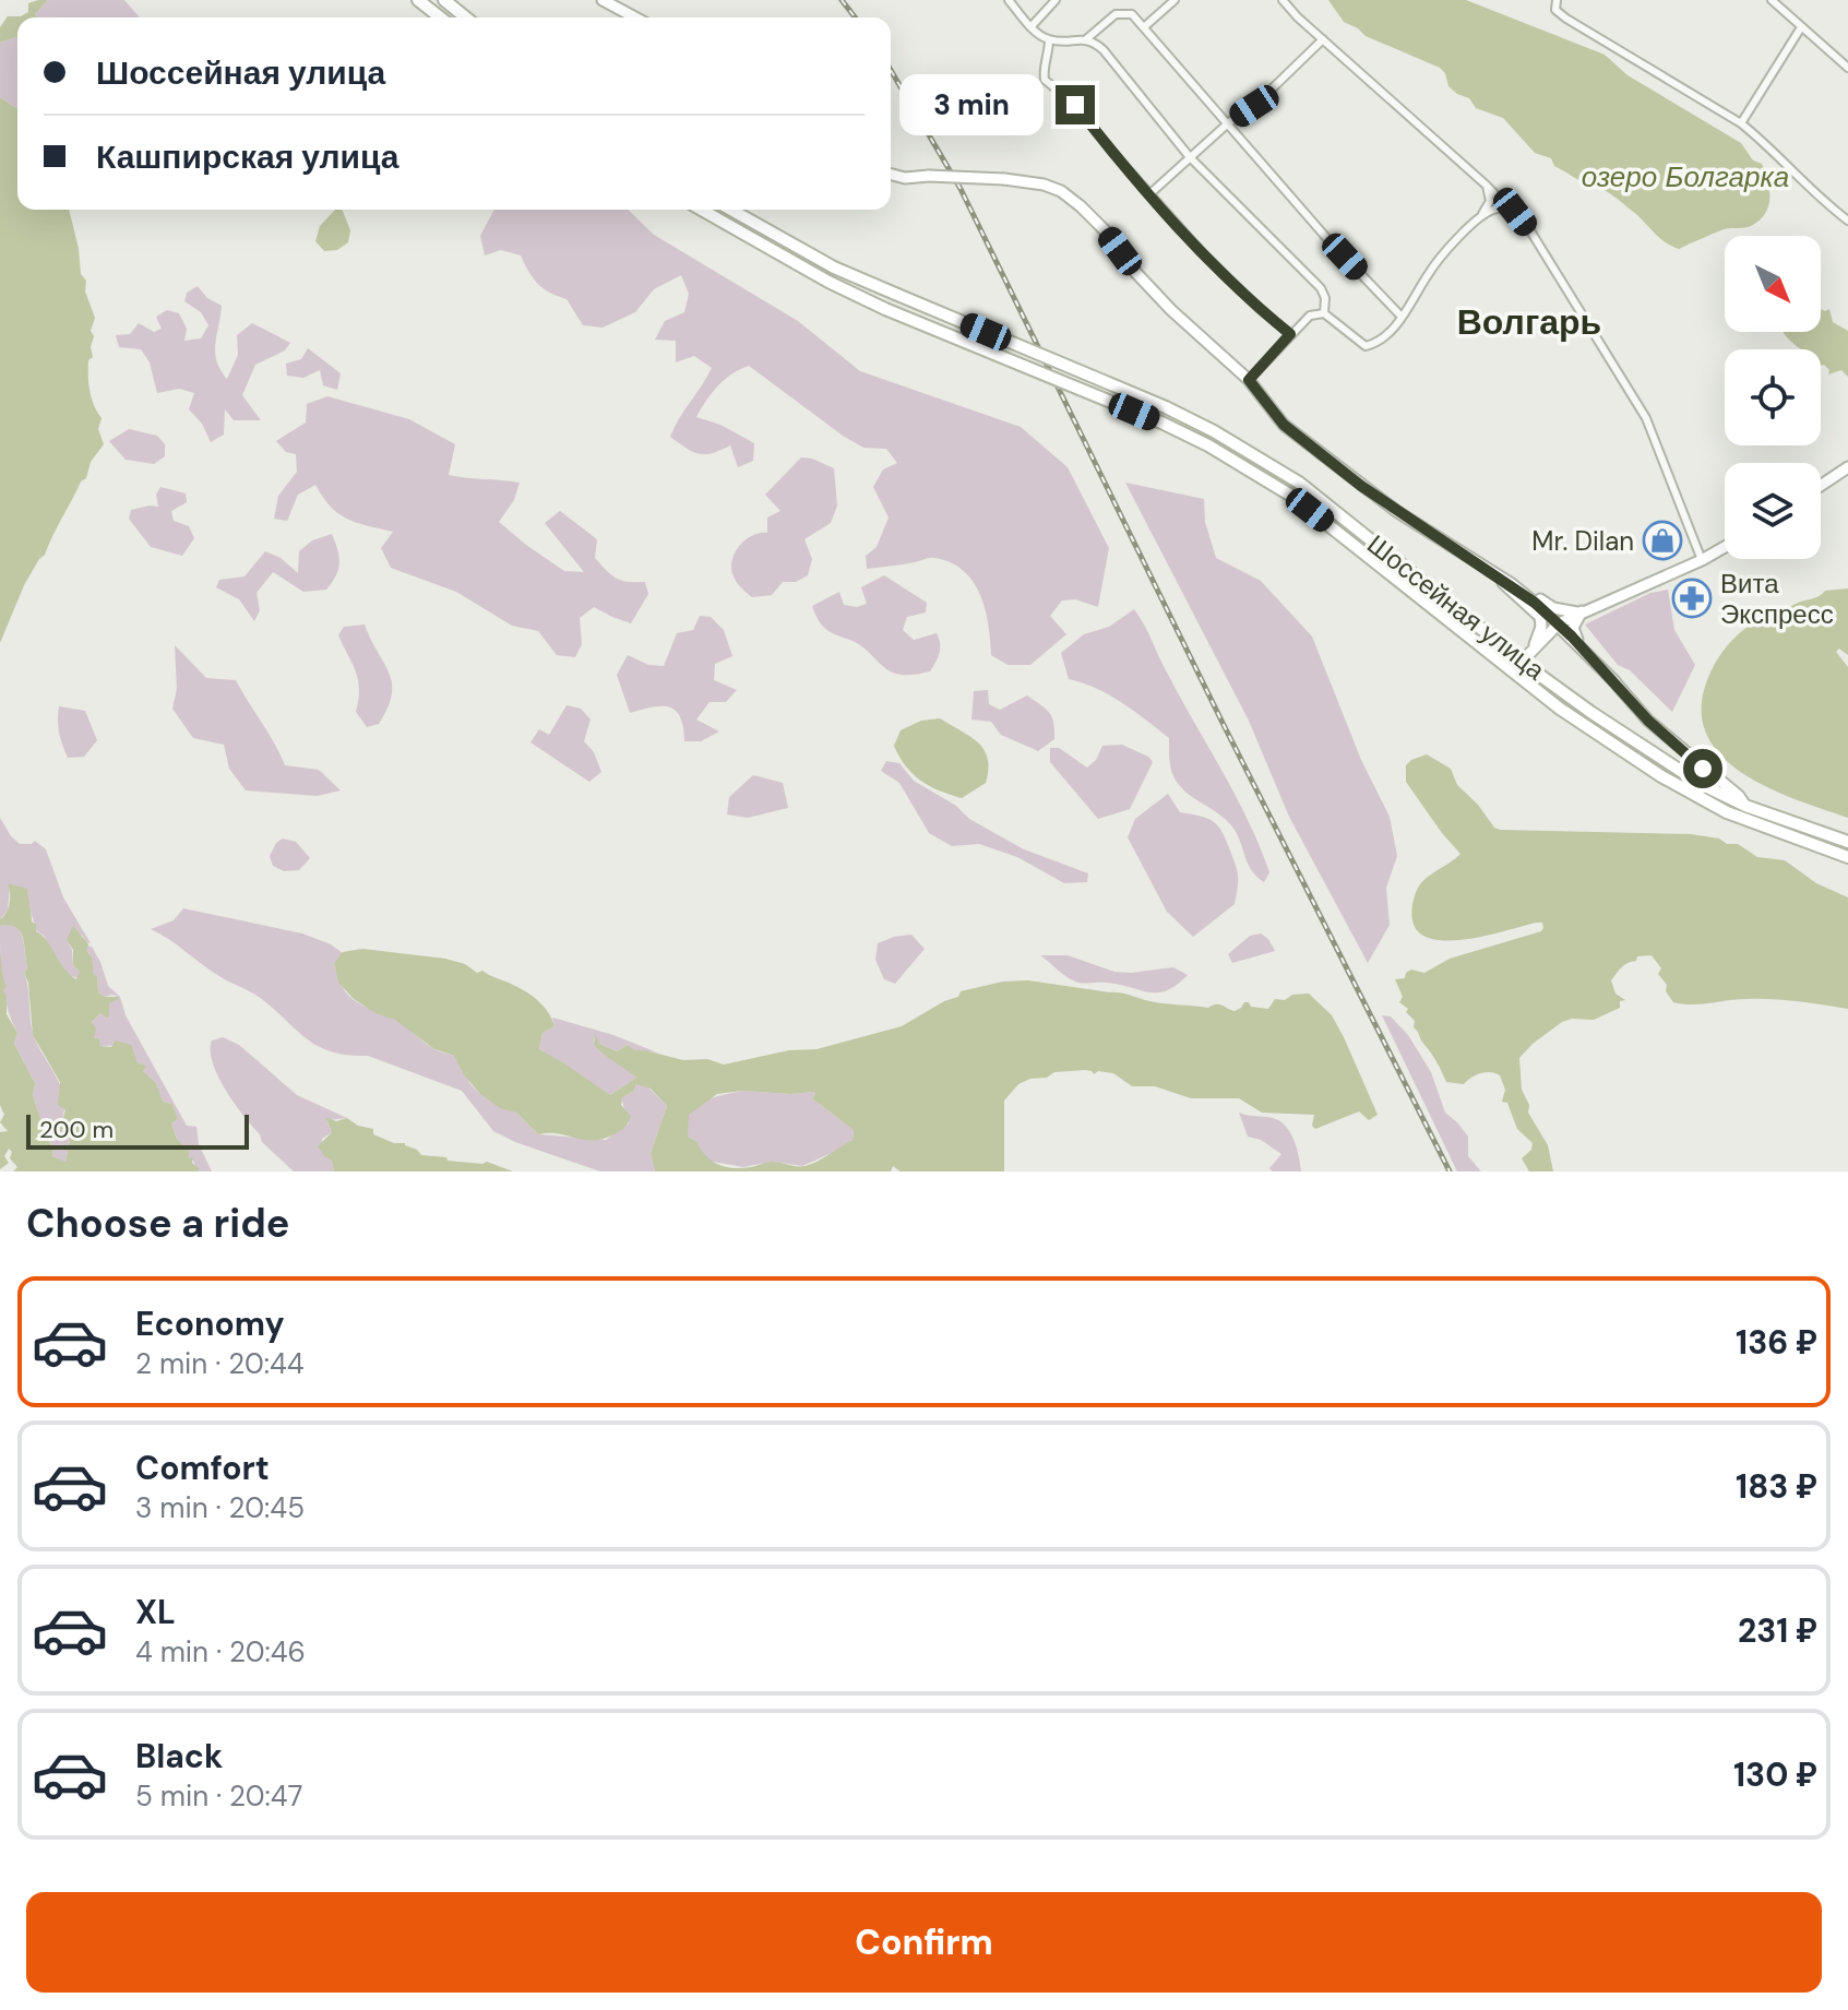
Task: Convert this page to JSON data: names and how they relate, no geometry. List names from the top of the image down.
{
  "streets": {
    "main road": ["Шоссейная улица"]
  },
  "districts": ["Волгарь"],
  "water": ["озеро Болгарка"],
  "places": {
    "shop": ["Mr. Dilan"],
    "pharmacy": ["Вита Экспресс"]
  },
  "scale_bar": "200 m",
  "north": "bottom right",
  "page": {
    "banner": ["Шоссейная улица", "Кашпирская улица"],
    "bubble": "3 min",
    "scale": "200 m",
    "heading": "Choose a ride",
    "list": [
      {
        "name": "Economy",
        "note": "2 min · 20:44",
        "value": "136 ₽"
      },
      {
        "name": "Comfort",
        "note": "3 min · 20:45",
        "value": "183 ₽"
      },
      {
        "name": "XL",
        "note": "4 min · 20:46",
        "value": "231 ₽"
      },
      {
        "name": "Black",
        "note": "5 min · 20:47",
        "value": "130 ₽"
      }
    ],
    "buttons": "Confirm"
  }
}
